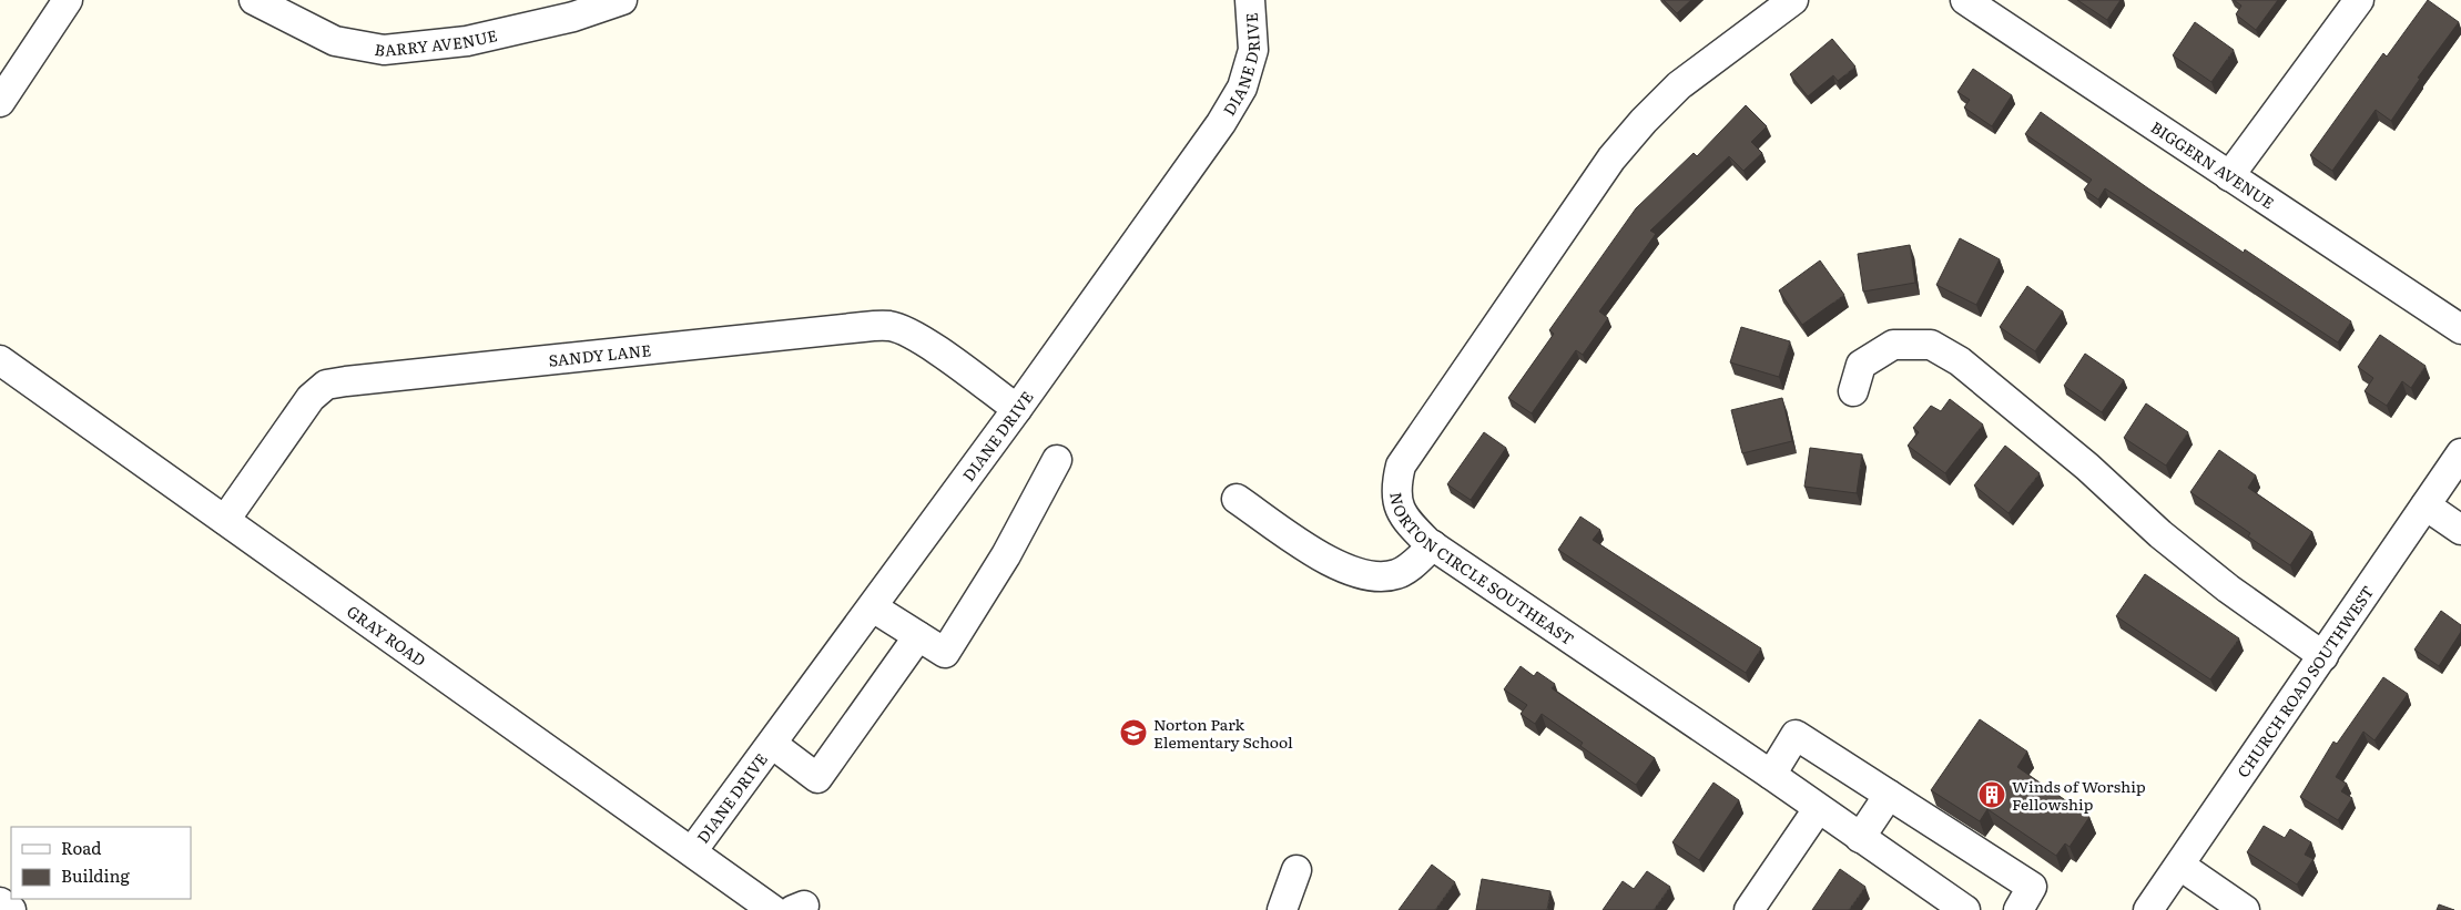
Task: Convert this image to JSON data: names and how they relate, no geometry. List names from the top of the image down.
{
  "streets": {
    "street": [
      "BARRY AVENUE",
      "DIANE DRIVE",
      "BIGGERN AVENUE",
      "SANDY LANE",
      "NORTON CIRCLE SOUTHEAST",
      "GRAY ROAD",
      "CHURCH ROAD SOUTHWEST"
    ]
  },
  "crossings": [
    ["DIANE DRIVE", "SANDY LANE"],
    ["DIANE DRIVE", "GRAY ROAD"],
    ["SANDY LANE", "GRAY ROAD"]
  ],
  "places": {
    "school or university": ["Norton Park Elementary School"],
    "building": ["Winds of Worship Fellowship"]
  },
  "legend": ["Road", "Building"]
}
